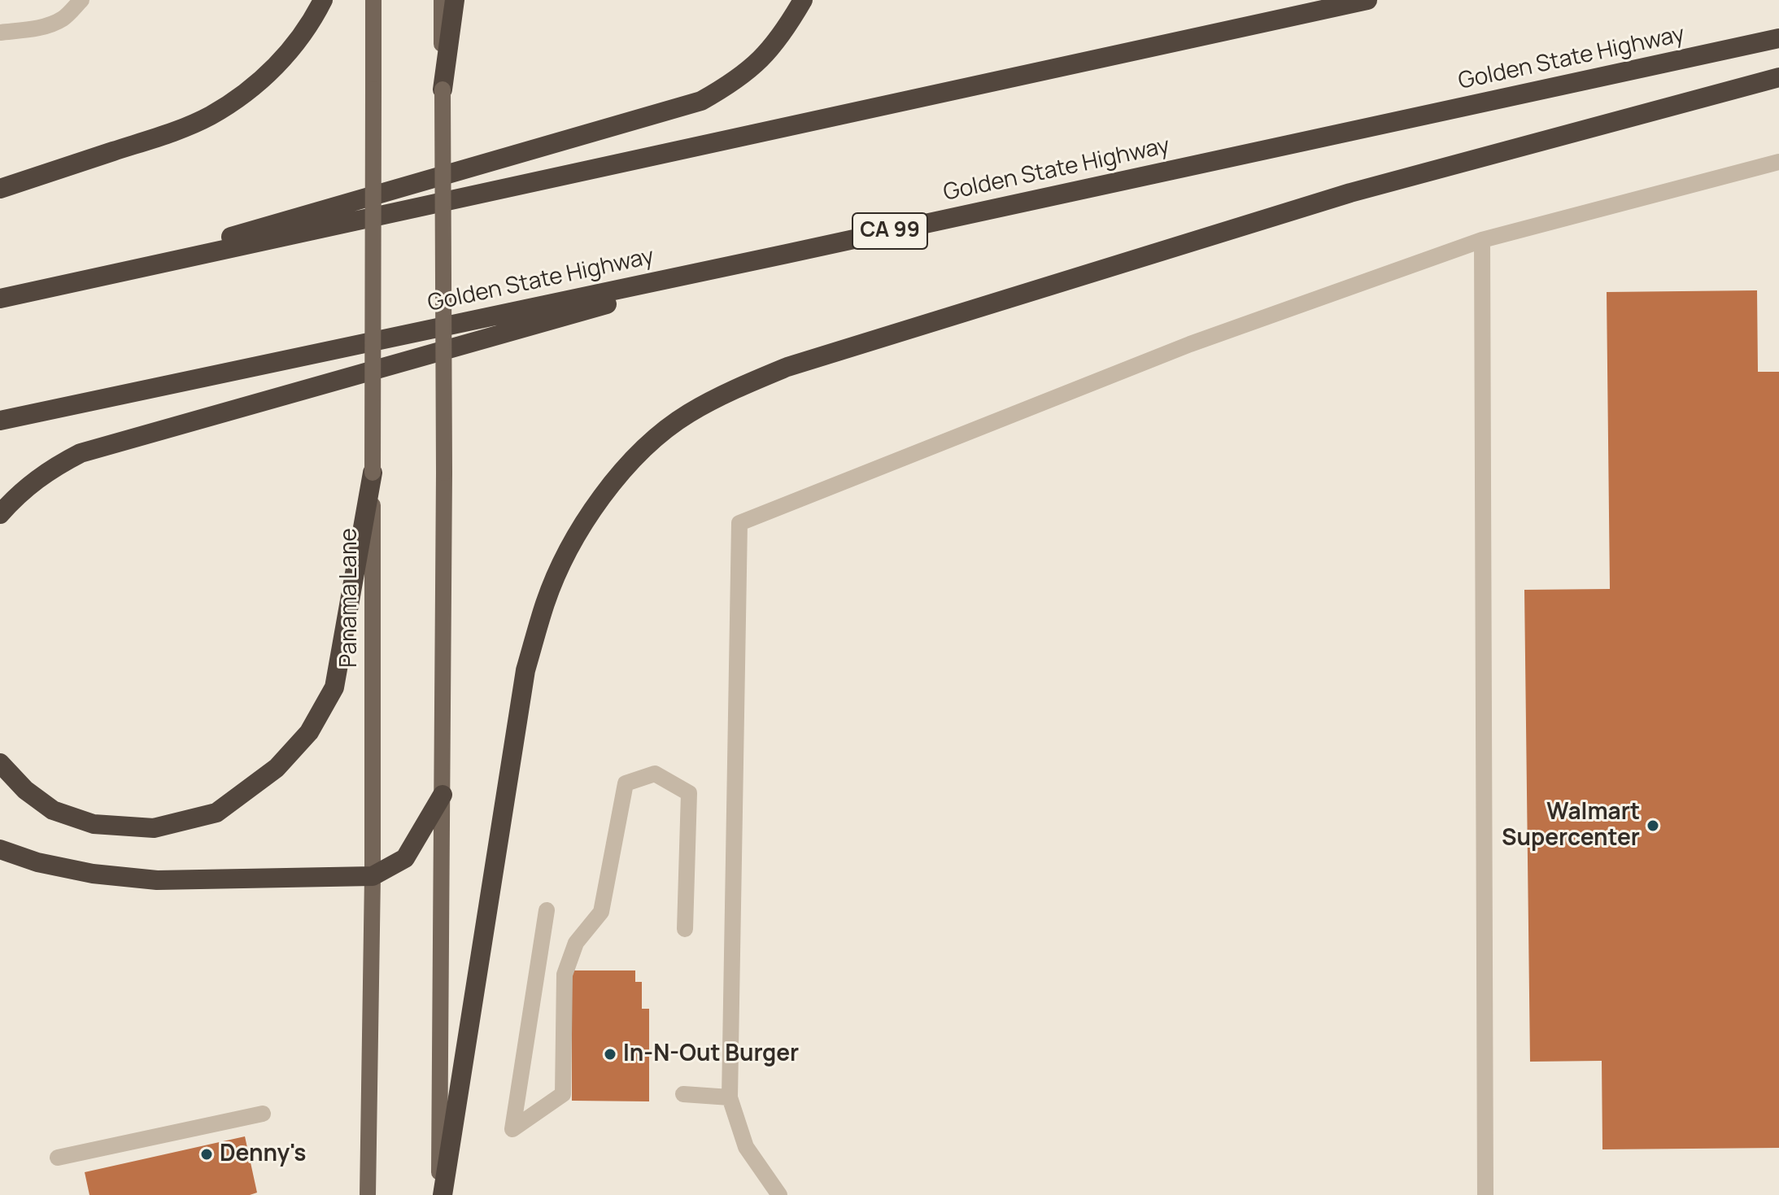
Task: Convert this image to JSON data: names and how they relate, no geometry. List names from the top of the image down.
{
  "streets": {
    "highway": ["Golden State Highway", "CA 99"],
    "main road": ["Panama Lane"]
  },
  "places": ["Walmart Supercenter", "In-N-Out Burger", "Denny's"]
}
